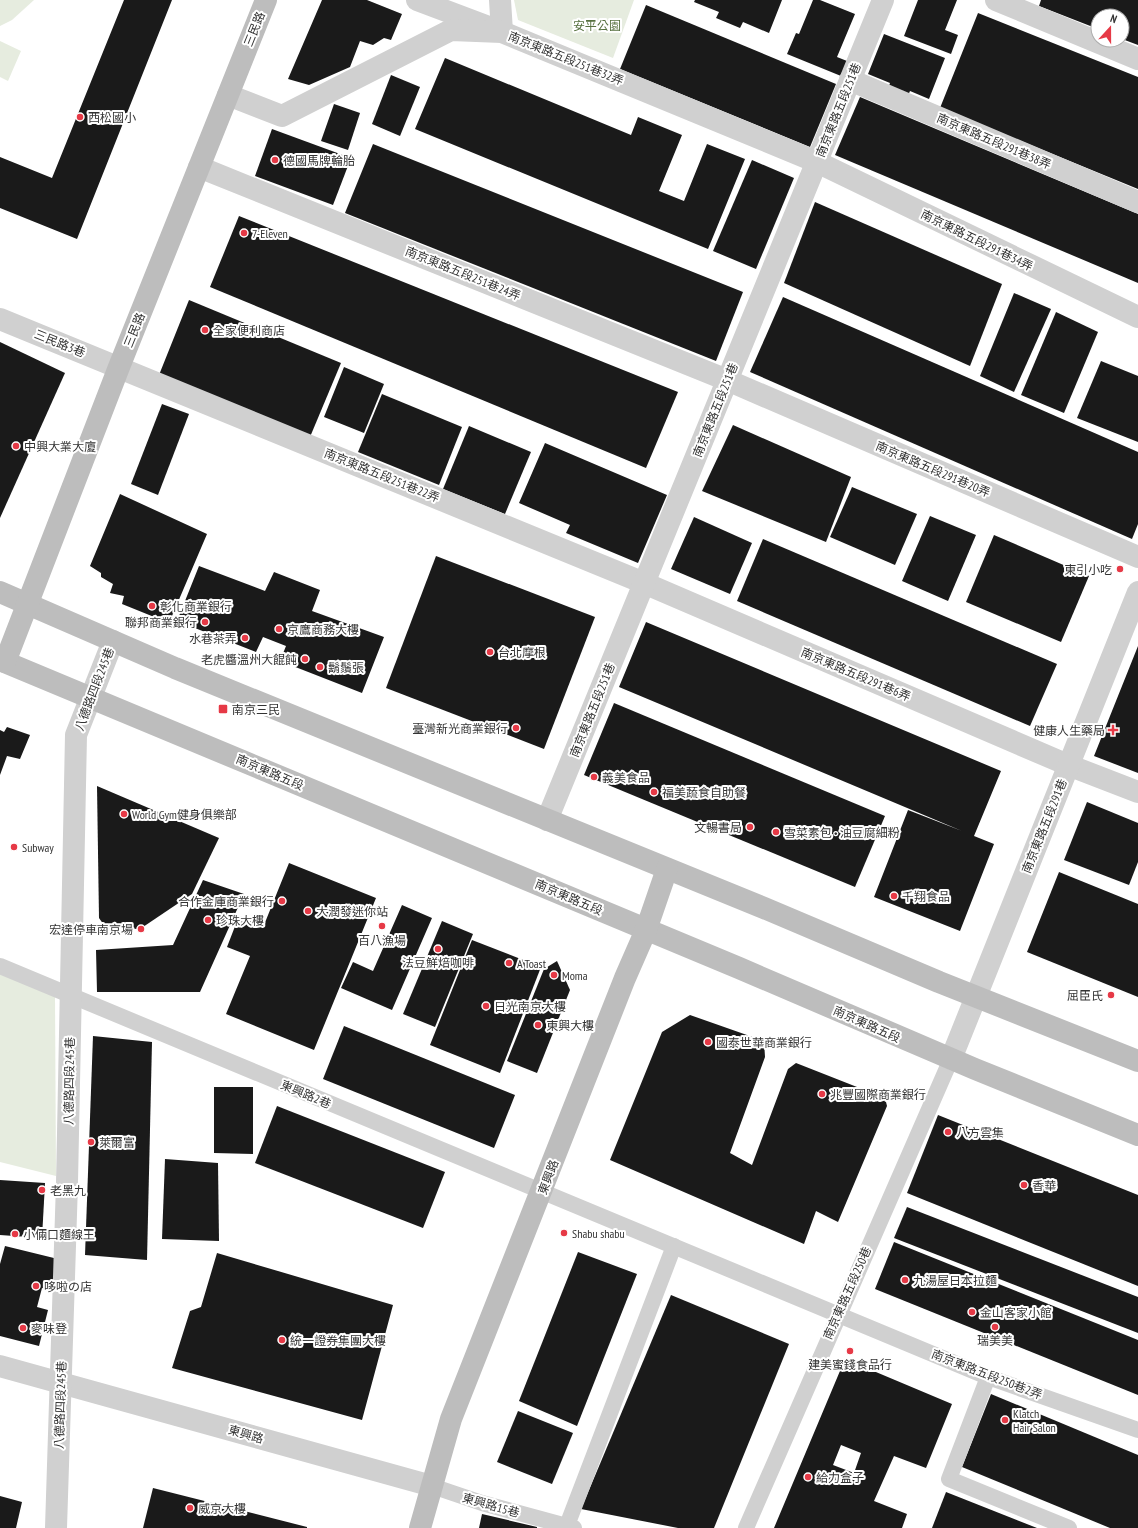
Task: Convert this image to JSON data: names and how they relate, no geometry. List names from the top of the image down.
{
  "streets": {
    "main road": ["三民路", "南京東路五段", "東興路"],
    "street": [
      "南京東路五段251巷32弄",
      "南京東路五段251巷",
      "南京東路五段291巷38弄",
      "南京東路五段291巷34弄",
      "南京東路五段251巷24弄",
      "三民路3巷",
      "南京東路五段291巷20弄",
      "南京東路五段251巷22弄",
      "南京東路五段291巷6弄",
      "八德路四段245巷",
      "南京東路五段291巷"
    ],
    "lane": [
      "東興路2巷",
      "南京東路五段250巷",
      "南京東路五段250巷2弄",
      "東興路15巷"
    ]
  },
  "crossings": [
    ["三民路", "南京東路五段251巷32弄"],
    ["三民路", "南京東路五段251巷24弄"],
    ["三民路", "三民路3巷"],
    ["三民路", "南京東路五段251巷22弄"],
    ["三民路", "南京東路五段"],
    ["南京東路五段251巷32弄", "南京東路五段251巷"],
    ["南京東路五段251巷32弄", "南京東路五段291巷34弄"],
    ["南京東路五段251巷", "南京東路五段291巷38弄"],
    ["南京東路五段251巷", "南京東路五段291巷34弄"],
    ["南京東路五段251巷", "南京東路五段251巷24弄"],
    ["南京東路五段251巷", "南京東路五段291巷20弄"],
    ["南京東路五段251巷", "南京東路五段251巷22弄"],
    ["南京東路五段251巷", "南京東路五段291巷6弄"],
    ["南京東路五段251巷24弄", "南京東路五段291巷20弄"],
    ["三民路3巷", "南京東路五段251巷22弄"],
    ["南京東路五段251巷22弄", "南京東路五段291巷6弄"],
    ["南京東路五段291巷6弄", "南京東路五段291巷"],
    ["八德路四段245巷", "南京東路五段"],
    ["八德路四段245巷", "東興路2巷"],
    ["八德路四段245巷", "東興路"],
    ["南京東路五段", "南京東路五段291巷"],
    ["南京東路五段", "東興路"],
    ["南京東路五段", "南京東路五段250巷"],
    ["南京東路五段291巷", "南京東路五段250巷"],
    ["東興路2巷", "東興路"],
    ["東興路2巷", "南京東路五段250巷2弄"],
    ["東興路", "東興路15巷"],
    ["南京東路五段250巷", "南京東路五段250巷2弄"]
  ],
  "parks": ["安平公園"],
  "places": {
    "other": [
      "西松國小",
      "德國馬牌輪胎",
      "7-Eleven",
      "全家便利商店",
      "中興大業大廈",
      "東引小吃",
      "彰化商業銀行",
      "聯邦商業銀行",
      "京鷹商務大樓",
      "水巷茶弄",
      "台北摩根",
      "老虎醬溫州大餛飩",
      "鬍鬚張",
      "臺灣新光商業銀行",
      "義美食品",
      "福美蔬食自助餐",
      "World Gym健身俱樂部",
      "文暢書局",
      "雪菜素包 · 油豆腐細粉",
      "Subway",
      "千翔食品",
      "合作金庫商業銀行",
      "大潤發迷你站",
      "珍珠大樓",
      "百八漁場",
      "宏達停車南京場",
      "法豆鮮焙咖啡",
      "A Toast",
      "Moma",
      "屈臣氏",
      "日光南京大樓",
      "東興大樓",
      "國泰世華商業銀行",
      "兆豐國際商業銀行",
      "八方雲集",
      "萊爾富",
      "香華",
      "老黑九",
      "Shabu shabu",
      "小倆口麵線王",
      "九湯屋日本拉麵",
      "哆啦の店",
      "金山客家小館",
      "瑞美美",
      "麥味登",
      "統一證券集團大樓",
      "建美蜜錢食品行",
      "Klatch Hair Salon",
      "給力盒子",
      "威京大樓"
    ],
    "transit": ["南京三民"],
    "health": ["健康人生藥局"]
  },
  "north": "top"
}
